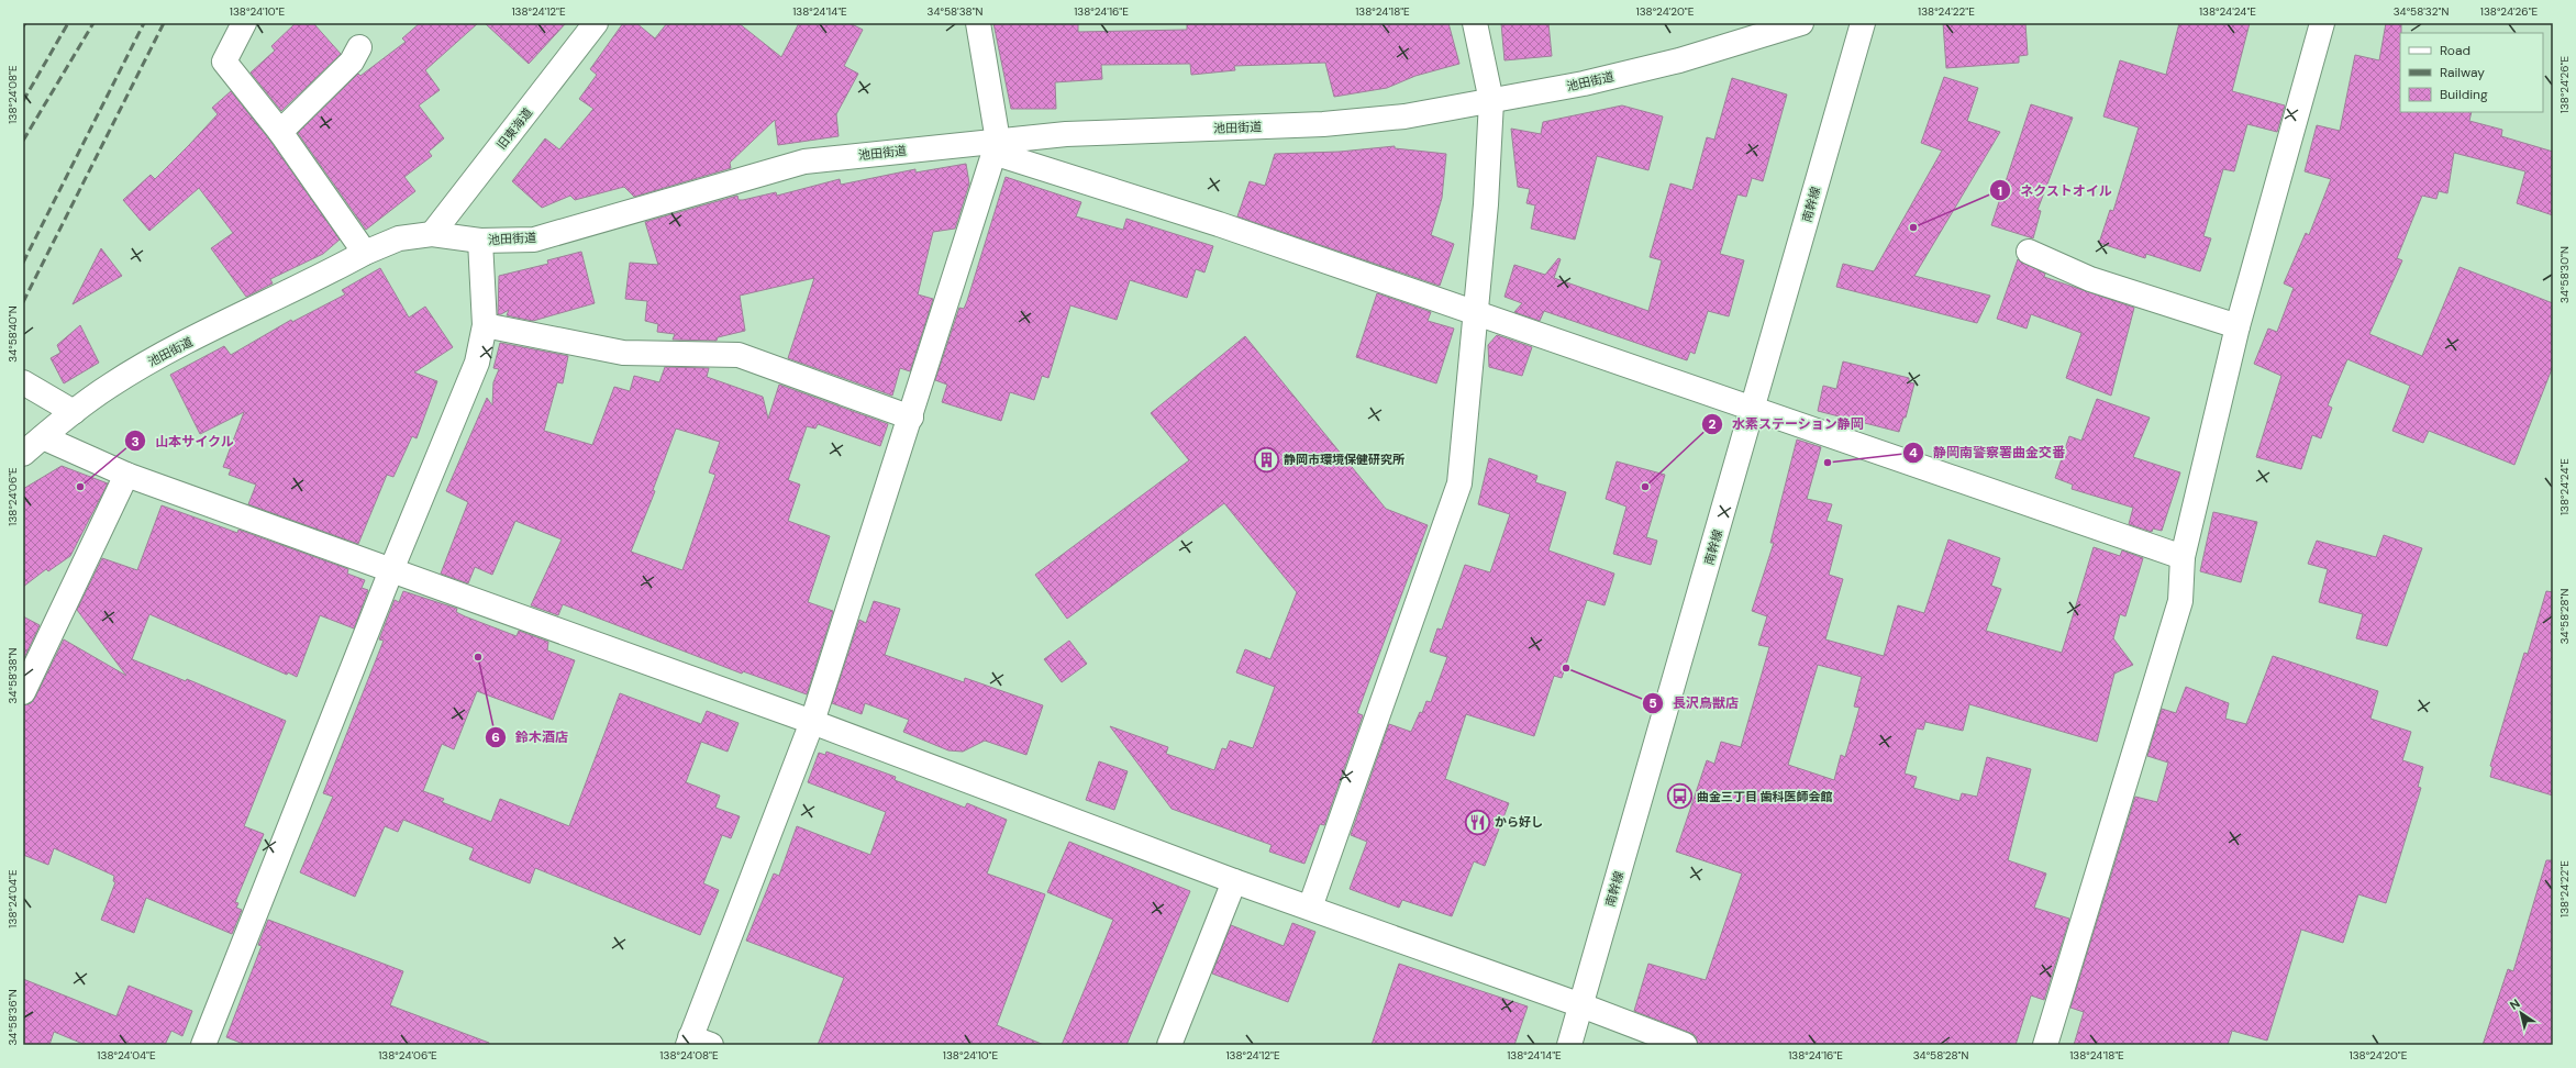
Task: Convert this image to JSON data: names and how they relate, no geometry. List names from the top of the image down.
{
  "streets": {
    "street": ["池田街道", "旧東海道", "南幹線"]
  },
  "crossings": [
    ["池田街道", "旧東海道"]
  ],
  "places": {
    "other": [
      "ネクストオイル",
      "静岡南警察署曲金交番",
      "山本サイクル",
      "水素ステーション静岡",
      "鈴木酒店",
      "長沢鳥獣店"
    ],
    "building": ["静岡市環境保健研究所"],
    "bus stop": ["曲金三丁目 歯科医師会館"],
    "restaurant": ["から好し"]
  },
  "legend": ["Road", "Railway", "Building"],
  "north": "top left",
  "coordinates": [
    "138°24'10\"E",
    "138°24'12\"E",
    "138°24'14\"E",
    "34°58'38\"N",
    "138°24'16\"E",
    "138°24'18\"E",
    "138°24'20\"E",
    "138°24'22\"E",
    "138°24'24\"E",
    "34°58'32\"N",
    "138°24'26\"E",
    "138°24'08\"E",
    "34°58'30\"N",
    "34°58'40\"N",
    "138°24'06\"E",
    "34°58'28\"N",
    "138°24'04\"E",
    "34°58'36\"N"
  ]
}
